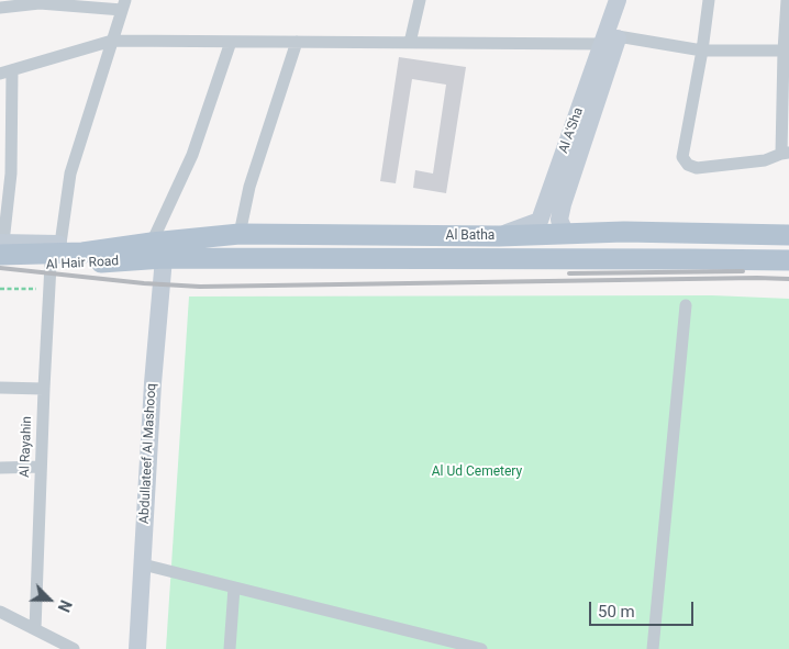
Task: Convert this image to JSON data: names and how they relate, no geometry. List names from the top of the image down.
{
  "streets": {
    "main road": ["Al Batha", "Al Hair Road"],
    "street": ["Al A'Sha", "Al Rayahin", "Abdullateef Al Mashooq"]
  },
  "crossings": [
    ["Al A'Sha", "Al Batha"],
    ["Al Batha", "Al Hair Road"],
    ["Al Batha", "Al Rayahin"],
    ["Al Batha", "Abdullateef Al Mashooq"],
    ["Al Hair Road", "Al Rayahin"]
  ],
  "parks": ["Al Ud Cemetery"],
  "scale_bar": "50 m",
  "north": "bottom right"
}
